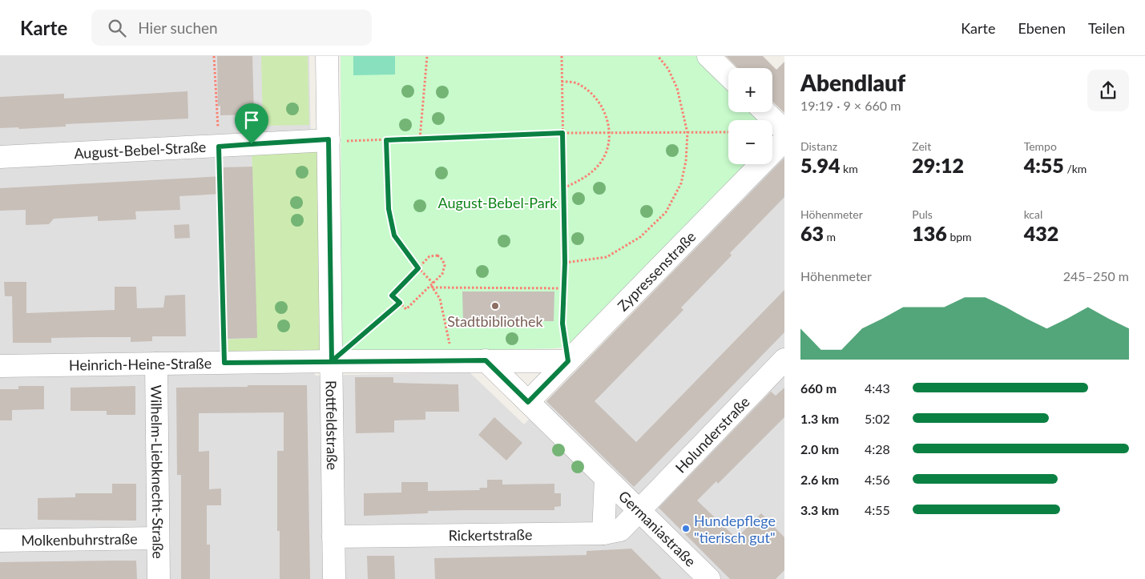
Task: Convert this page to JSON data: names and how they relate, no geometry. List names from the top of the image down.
{
  "streets": {
    "street": [
      "August-Bebel-Straße",
      "Zypressenstraße",
      "Heinrich-Heine-Straße",
      "Rottfeldstraße",
      "Holunderstraße",
      "Wilhelm-Liebknecht-Straße",
      "Germaniastraße",
      "Rickertstraße",
      "Molkenbuhrstraße"
    ]
  },
  "crossings": [
    ["August-Bebel-Straße", "Rottfeldstraße"],
    ["Zypressenstraße", "Heinrich-Heine-Straße"],
    ["Zypressenstraße", "Germaniastraße"],
    ["Heinrich-Heine-Straße", "Rottfeldstraße"],
    ["Heinrich-Heine-Straße", "Wilhelm-Liebknecht-Straße"],
    ["Heinrich-Heine-Straße", "Germaniastraße"],
    ["Rottfeldstraße", "Rickertstraße"],
    ["Holunderstraße", "Germaniastraße"],
    ["Holunderstraße", "Rickertstraße"],
    ["Wilhelm-Liebknecht-Straße", "Molkenbuhrstraße"],
    ["Germaniastraße", "Rickertstraße"]
  ],
  "parks": ["August-Bebel-Park"],
  "places": ["Stadtbibliothek", "Hundepflege \"tierisch gut\""],
  "page": {
    "header": "Karte",
    "search": "Hier suchen",
    "nav": ["Karte", "Ebenen", "Teilen"],
    "heading": ["Abendlauf", "19:19 · 9 × 660 m"],
    "map_buttons": ["+", "−"],
    "stats": [
      ["Distanz", "5.94 km"],
      ["Zeit", "29:12"],
      ["Tempo", "4:55 /km"],
      ["Höhenmeter", "63 m"],
      ["Puls", "136 bpm"],
      ["kcal", "432"]
    ],
    "chart": ["Höhenmeter", "245–250 m"],
    "list": [
      {
        "name": "660 m",
        "note": "4:43"
      },
      {
        "name": "1.3 km",
        "note": "5:02"
      },
      {
        "name": "2.0 km",
        "note": "4:28"
      },
      {
        "name": "2.6 km",
        "note": "4:56"
      },
      {
        "name": "3.3 km",
        "note": "4:55"
      }
    ]
  }
}
